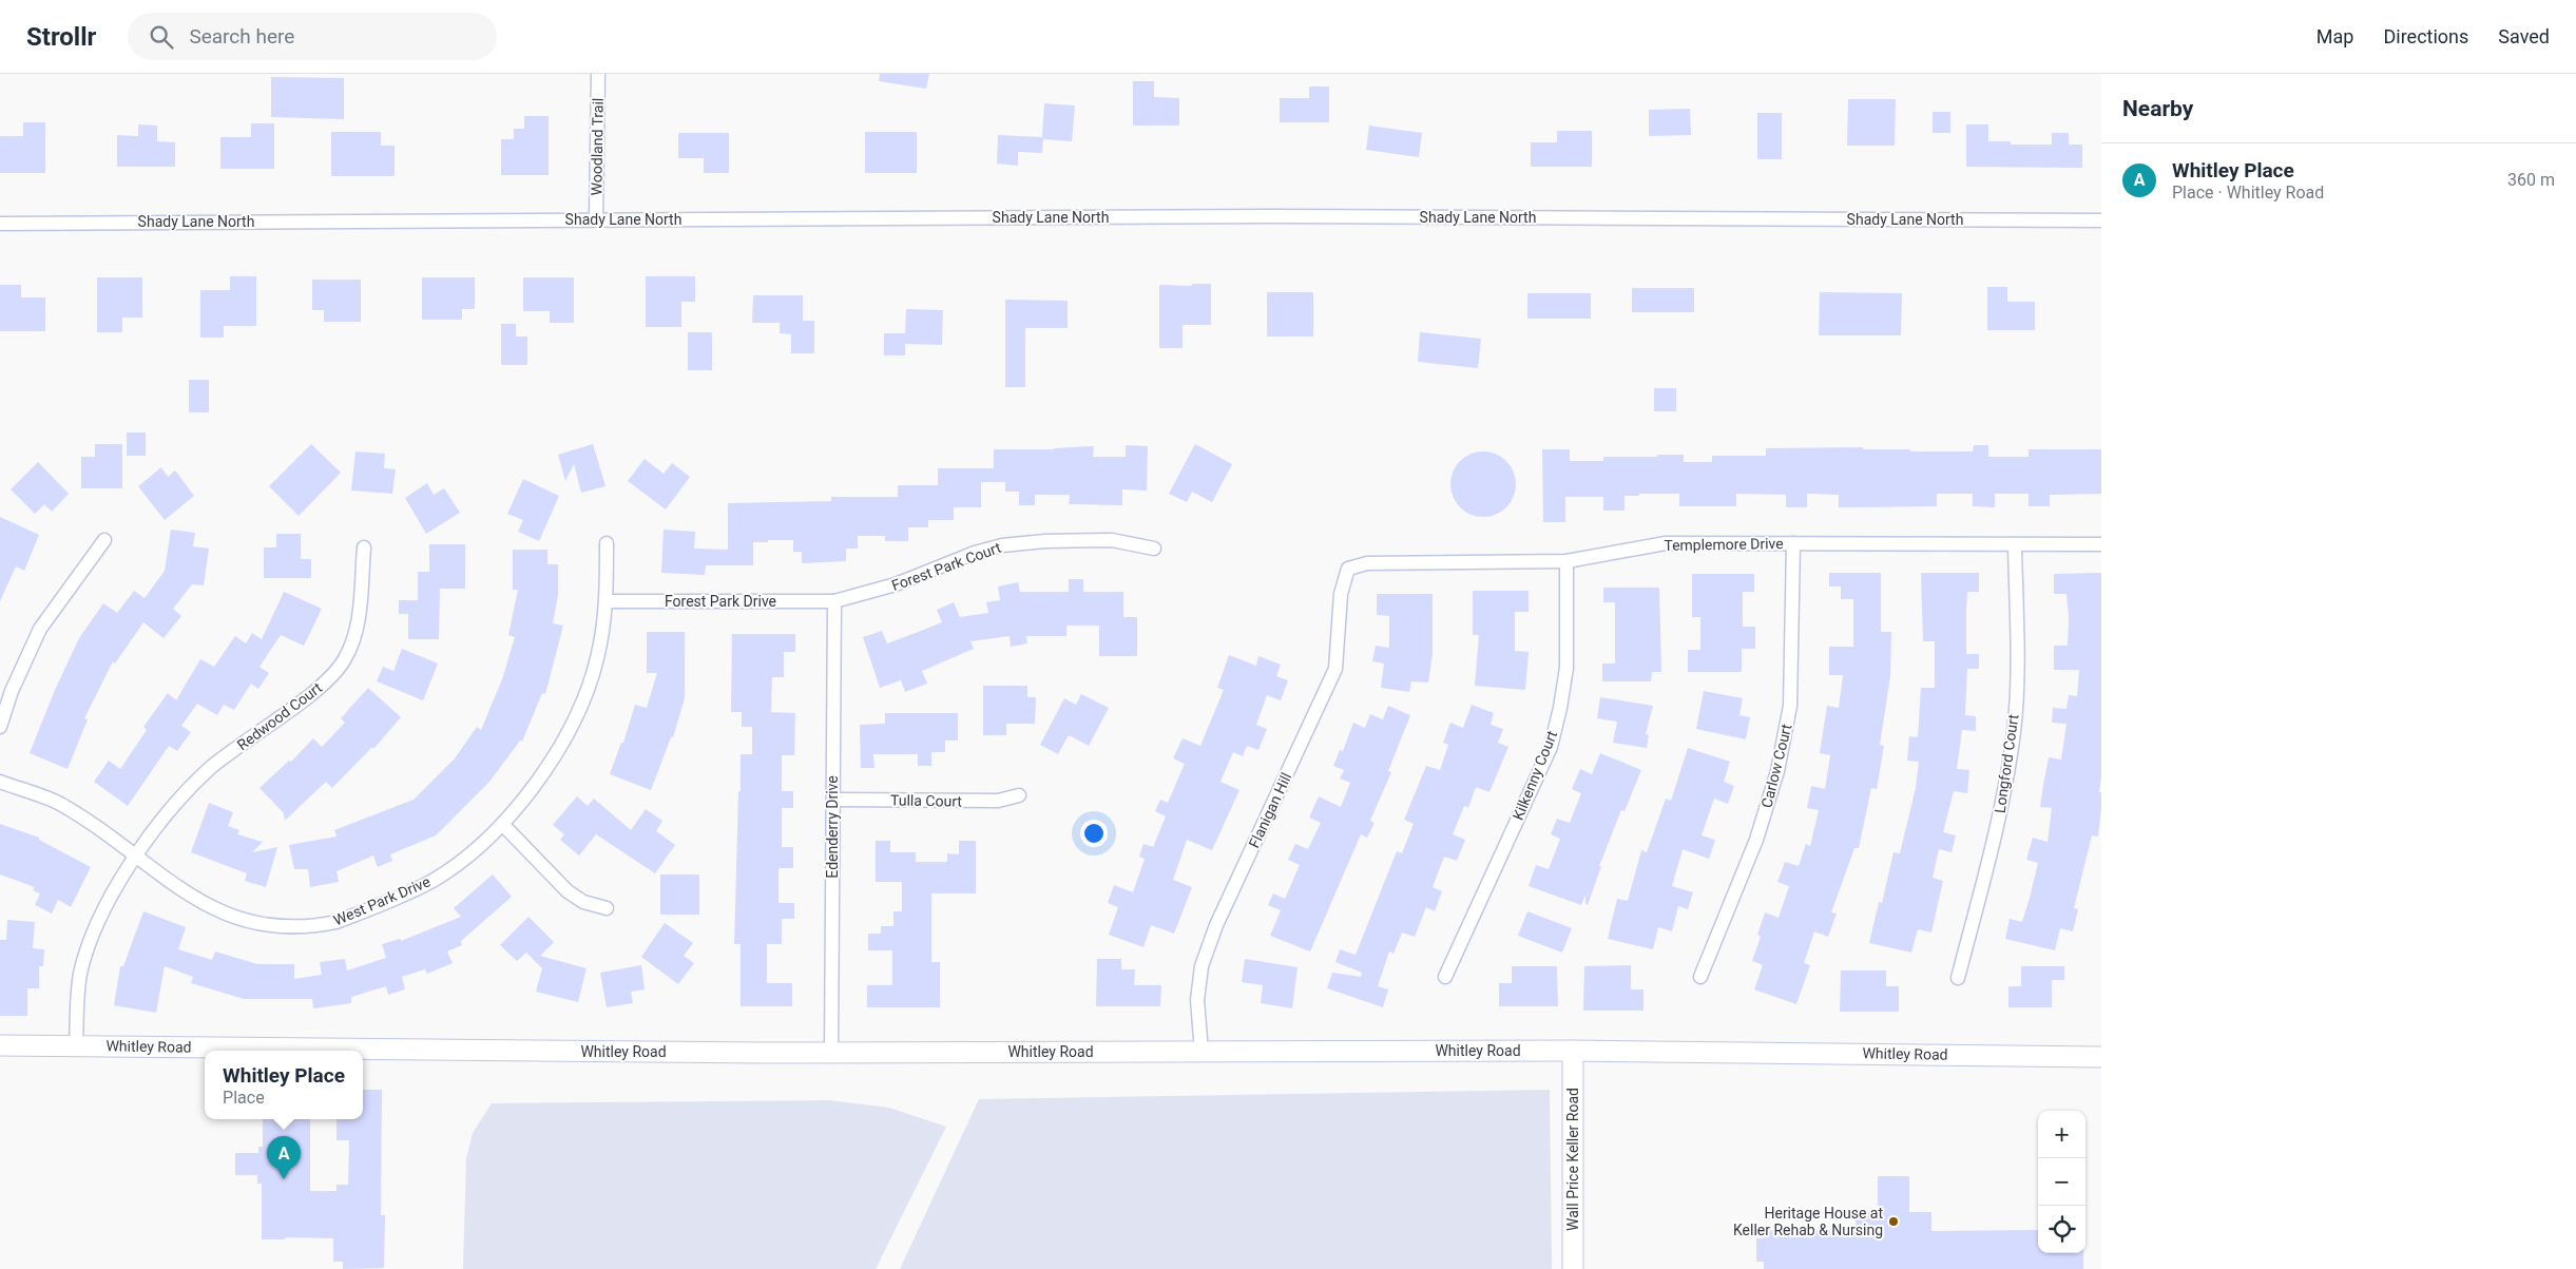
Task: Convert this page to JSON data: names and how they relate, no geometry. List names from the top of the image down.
{
  "streets": {
    "street": [
      "Woodland Trail",
      "Shady Lane North",
      "Templemore Drive",
      "Forest Park Court",
      "Forest Park Drive",
      "Redwood Court",
      "Longford Court",
      "Carlow Court",
      "Kilkenny Court",
      "Tulla Court",
      "Flanigan Hill",
      "Edenderry Drive",
      "West Park Drive",
      "Whitley Road",
      "Wall Price Keller Road"
    ]
  },
  "crossings": [
    ["Woodland Trail", "Shady Lane North"],
    ["Templemore Drive", "Longford Court"],
    ["Templemore Drive", "Carlow Court"],
    ["Templemore Drive", "Kilkenny Court"],
    ["Templemore Drive", "Flanigan Hill"],
    ["Forest Park Court", "Forest Park Drive"],
    ["Forest Park Court", "Edenderry Drive"],
    ["Forest Park Drive", "Edenderry Drive"],
    ["Forest Park Drive", "West Park Drive"],
    ["Redwood Court", "West Park Drive"],
    ["Redwood Court", "Whitley Road"],
    ["Tulla Court", "Edenderry Drive"],
    ["Flanigan Hill", "Whitley Road"],
    ["Edenderry Drive", "Whitley Road"],
    ["Whitley Road", "Wall Price Keller Road"]
  ],
  "places": ["Heritage House at Keller Rehab & Nursing"],
  "page": {
    "header": "Strollr",
    "search": "Search here",
    "nav": ["Map", "Directions", "Saved"],
    "heading": "Nearby",
    "list": [
      {
        "mark": "A",
        "name": "Whitley Place",
        "note": "Place · Whitley Road",
        "value": "360 m"
      }
    ],
    "popup": ["Whitley Place", "Place"],
    "map_buttons": ["+", "−"],
    "pins": "A"
  }
}
